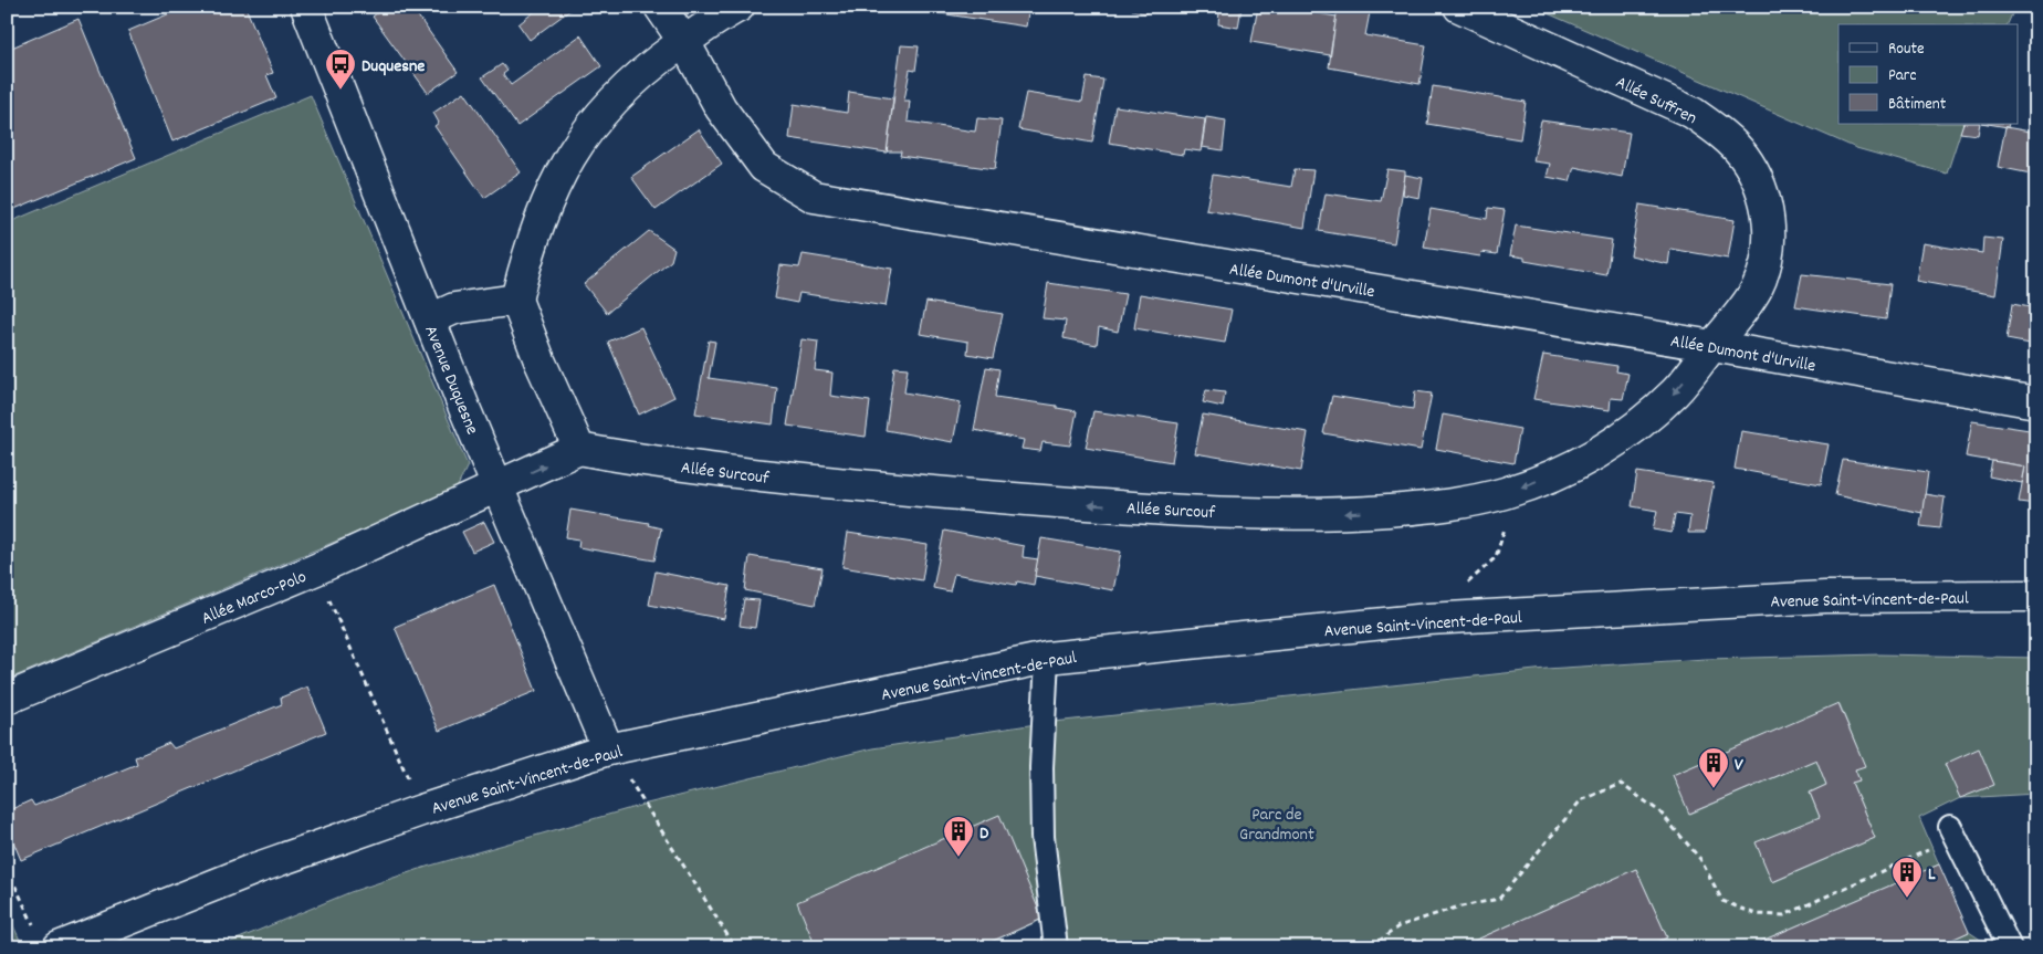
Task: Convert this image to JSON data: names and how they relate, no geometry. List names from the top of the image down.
{
  "streets": {
    "street": [
      "Allée Suffren",
      "Allée Dumont d'Urville",
      "Avenue Duquesne",
      "Allée Surcouf",
      "Allée Marco-Polo",
      "Avenue Saint-Vincent-de-Paul"
    ]
  },
  "crossings": [
    ["Allée Suffren", "Allée Dumont d'Urville"],
    ["Allée Suffren", "Allée Surcouf"],
    ["Allée Dumont d'Urville", "Allée Surcouf"],
    ["Avenue Duquesne", "Allée Marco-Polo"],
    ["Avenue Duquesne", "Avenue Saint-Vincent-de-Paul"]
  ],
  "one_way": ["Allée Surcouf"],
  "parks": ["Parc de Grandmont"],
  "places": {
    "bus stop": ["Duquesne"],
    "building": ["V", "D", "L"]
  },
  "legend": ["Route", "Parc", "Bâtiment"]
}
